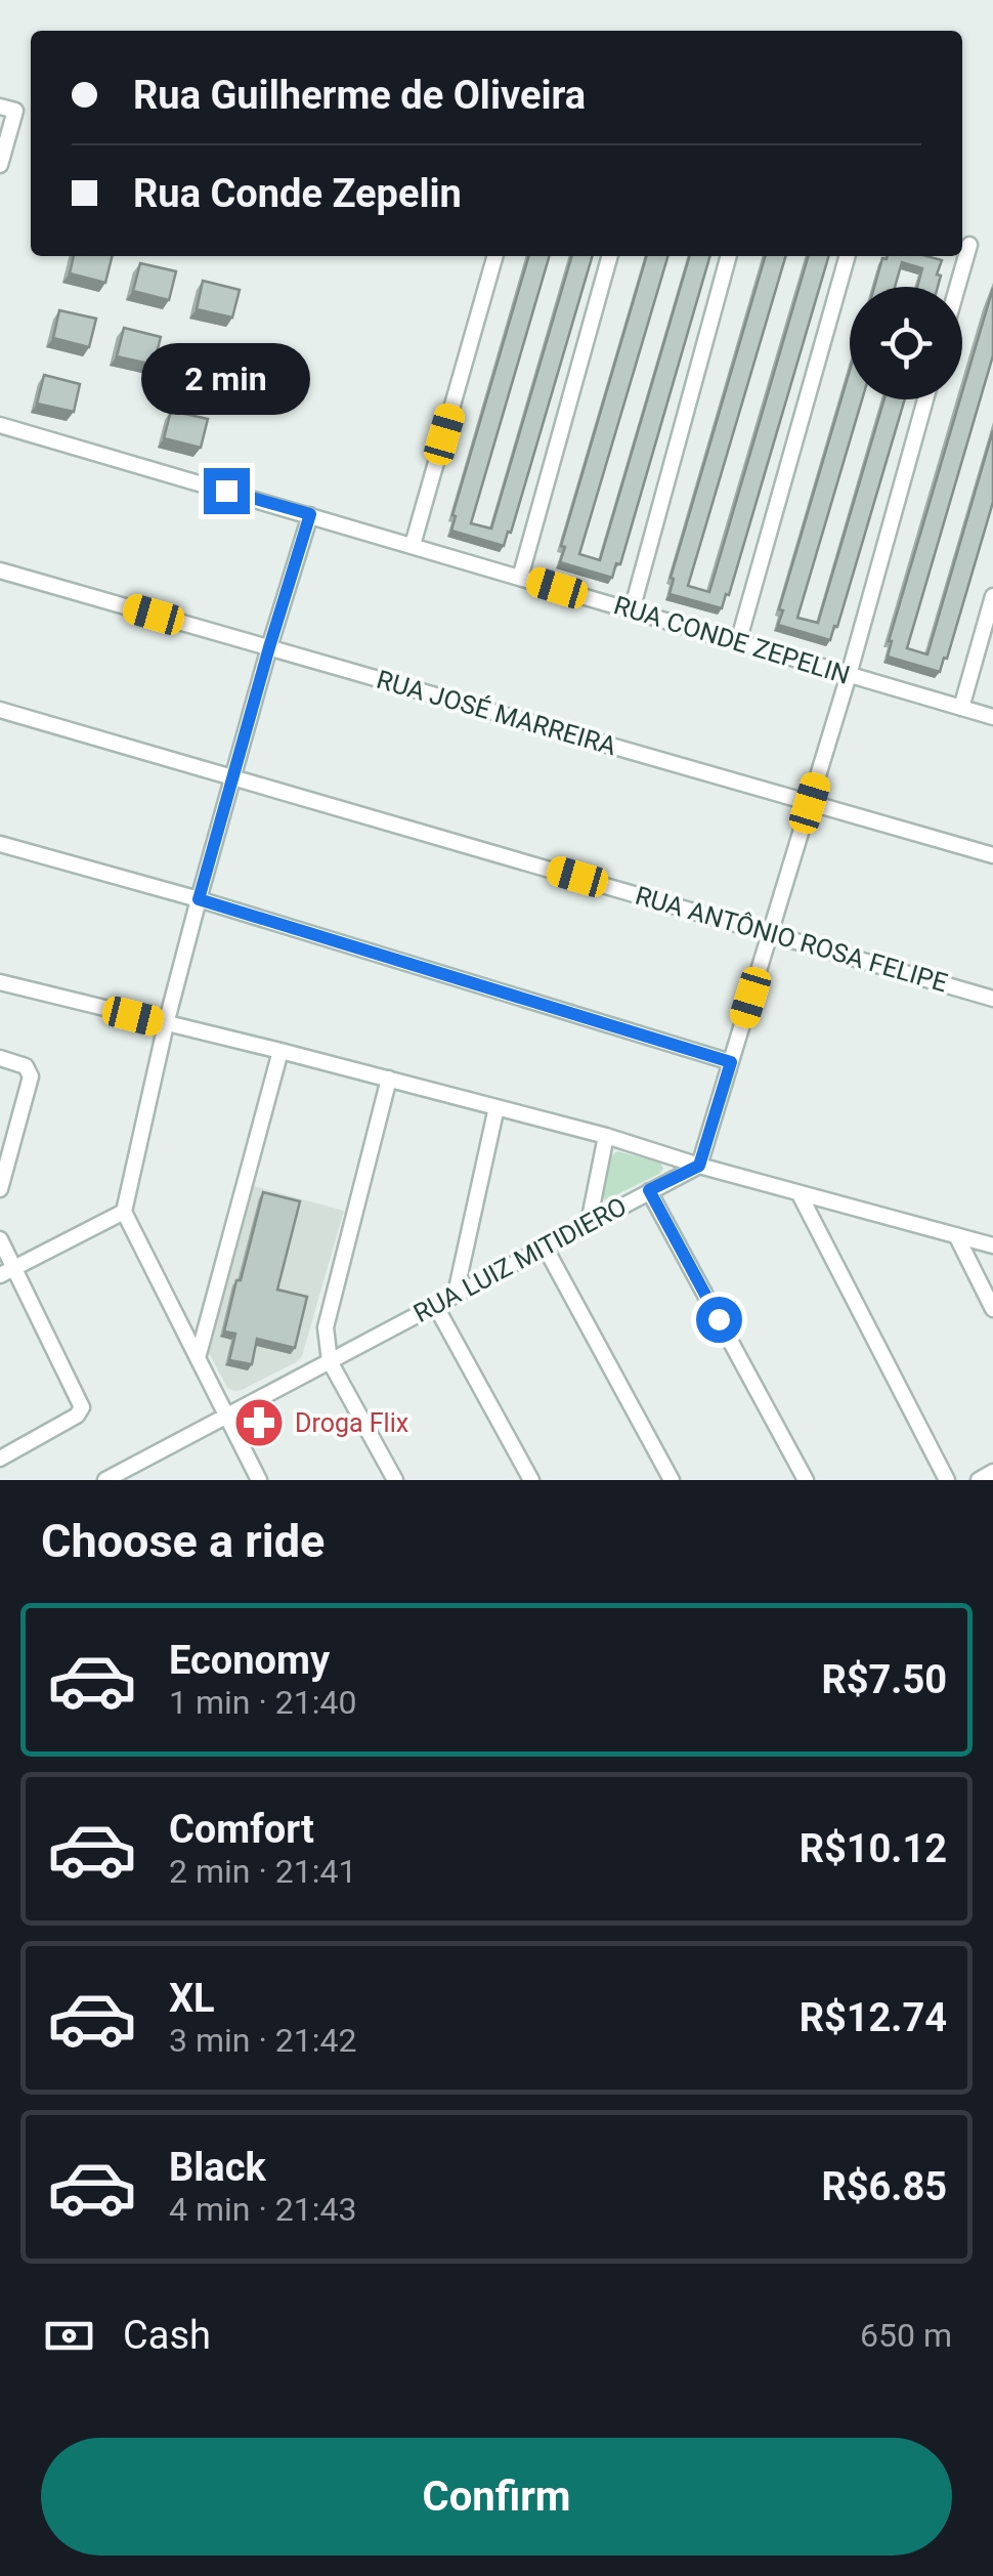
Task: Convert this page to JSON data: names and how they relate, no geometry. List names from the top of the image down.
{
  "streets": {
    "street": [
      "RUA CONDE ZEPELIN",
      "RUA JOSÉ MARREIRA",
      "RUA ANTÔNIO ROSA FELIPE",
      "RUA LUIZ MITIDIERO"
    ]
  },
  "places": {
    "pharmacy": ["Droga Flix"]
  },
  "page": {
    "banner": ["Rua Guilherme de Oliveira", "Rua Conde Zepelin"],
    "bubble": "2 min",
    "heading": "Choose a ride",
    "list": [
      {
        "name": "Economy",
        "note": "1 min · 21:40",
        "value": "R$7.50"
      },
      {
        "name": "Comfort",
        "note": "2 min · 21:41",
        "value": "R$10.12"
      },
      {
        "name": "XL",
        "note": "3 min · 21:42",
        "value": "R$12.74"
      },
      {
        "name": "Black",
        "note": "4 min · 21:43",
        "value": "R$6.85"
      }
    ],
    "pay": ["Cash", "650 m"],
    "buttons": "Confirm"
  }
}
